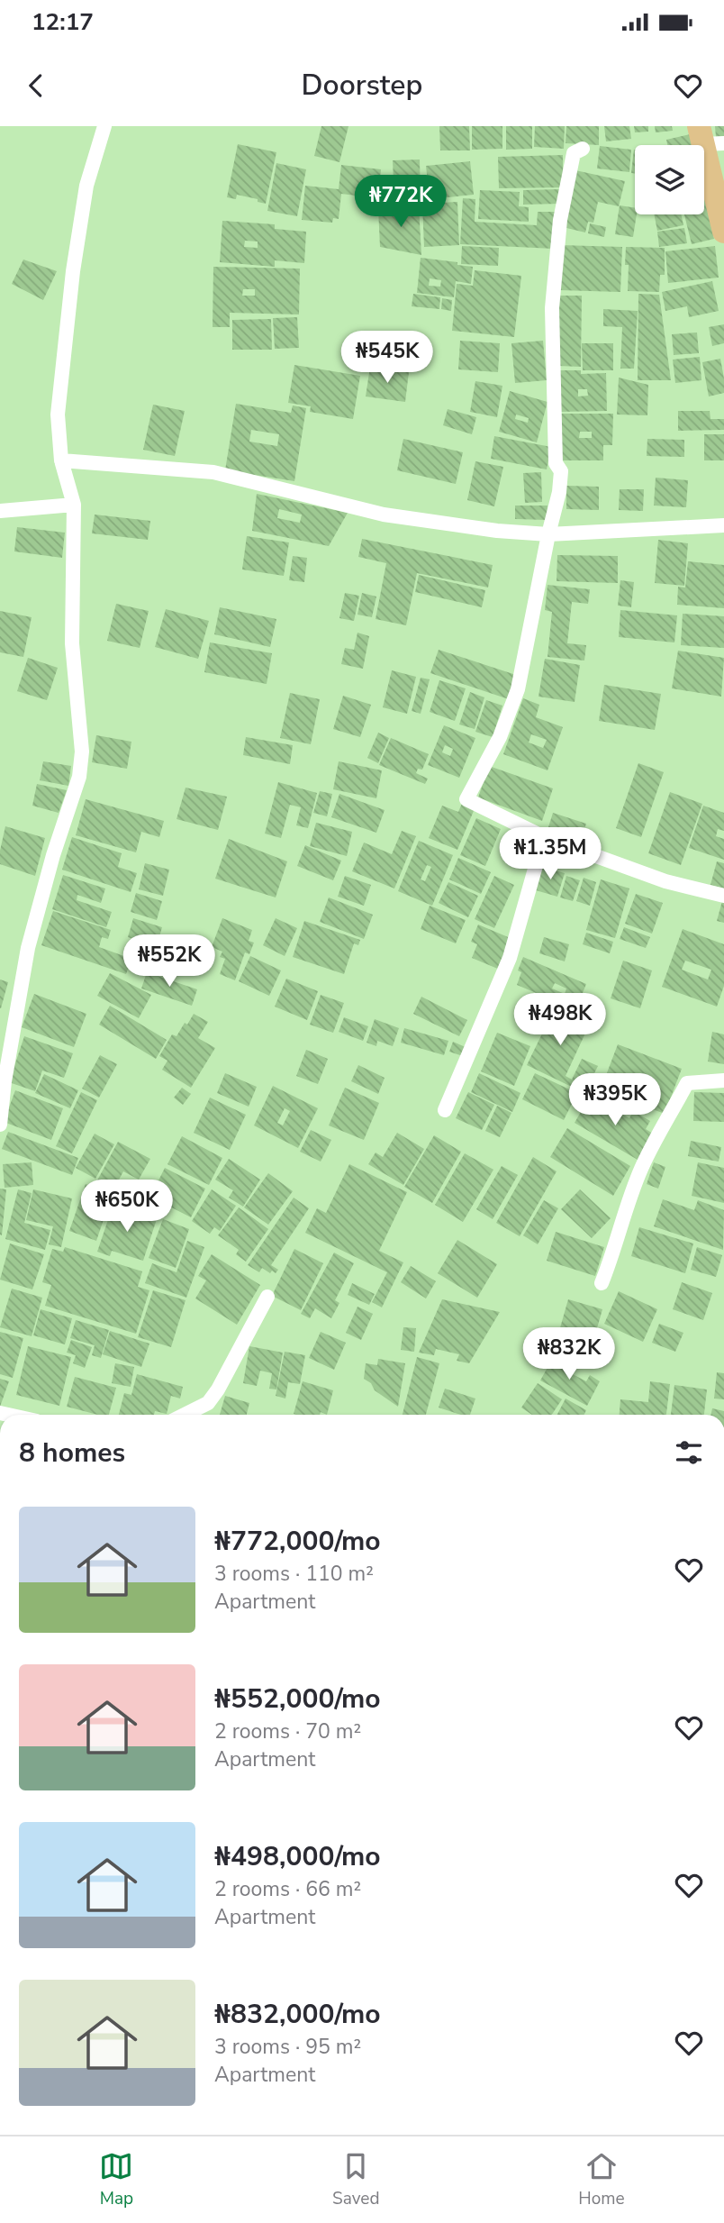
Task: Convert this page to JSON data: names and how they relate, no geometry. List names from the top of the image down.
{
  "page": {
    "status": "12:17",
    "header": "Doorstep",
    "price": [
      "₦772K",
      "₦545K",
      "₦1.35M",
      "₦552K",
      "₦498K",
      "₦395K",
      "₦650K",
      "₦832K"
    ],
    "heading": "8 homes",
    "list": [
      {
        "name": "₦772,000/mo",
        "note": "3 rooms · 110 m² · Apartment"
      },
      {
        "name": "₦552,000/mo",
        "note": "2 rooms · 70 m² · Apartment"
      },
      {
        "name": "₦498,000/mo",
        "note": "2 rooms · 66 m² · Apartment"
      },
      {
        "name": "₦832,000/mo",
        "note": "3 rooms · 95 m² · Apartment"
      }
    ],
    "tabs": ["Map", "Saved", "Home"]
  }
}
